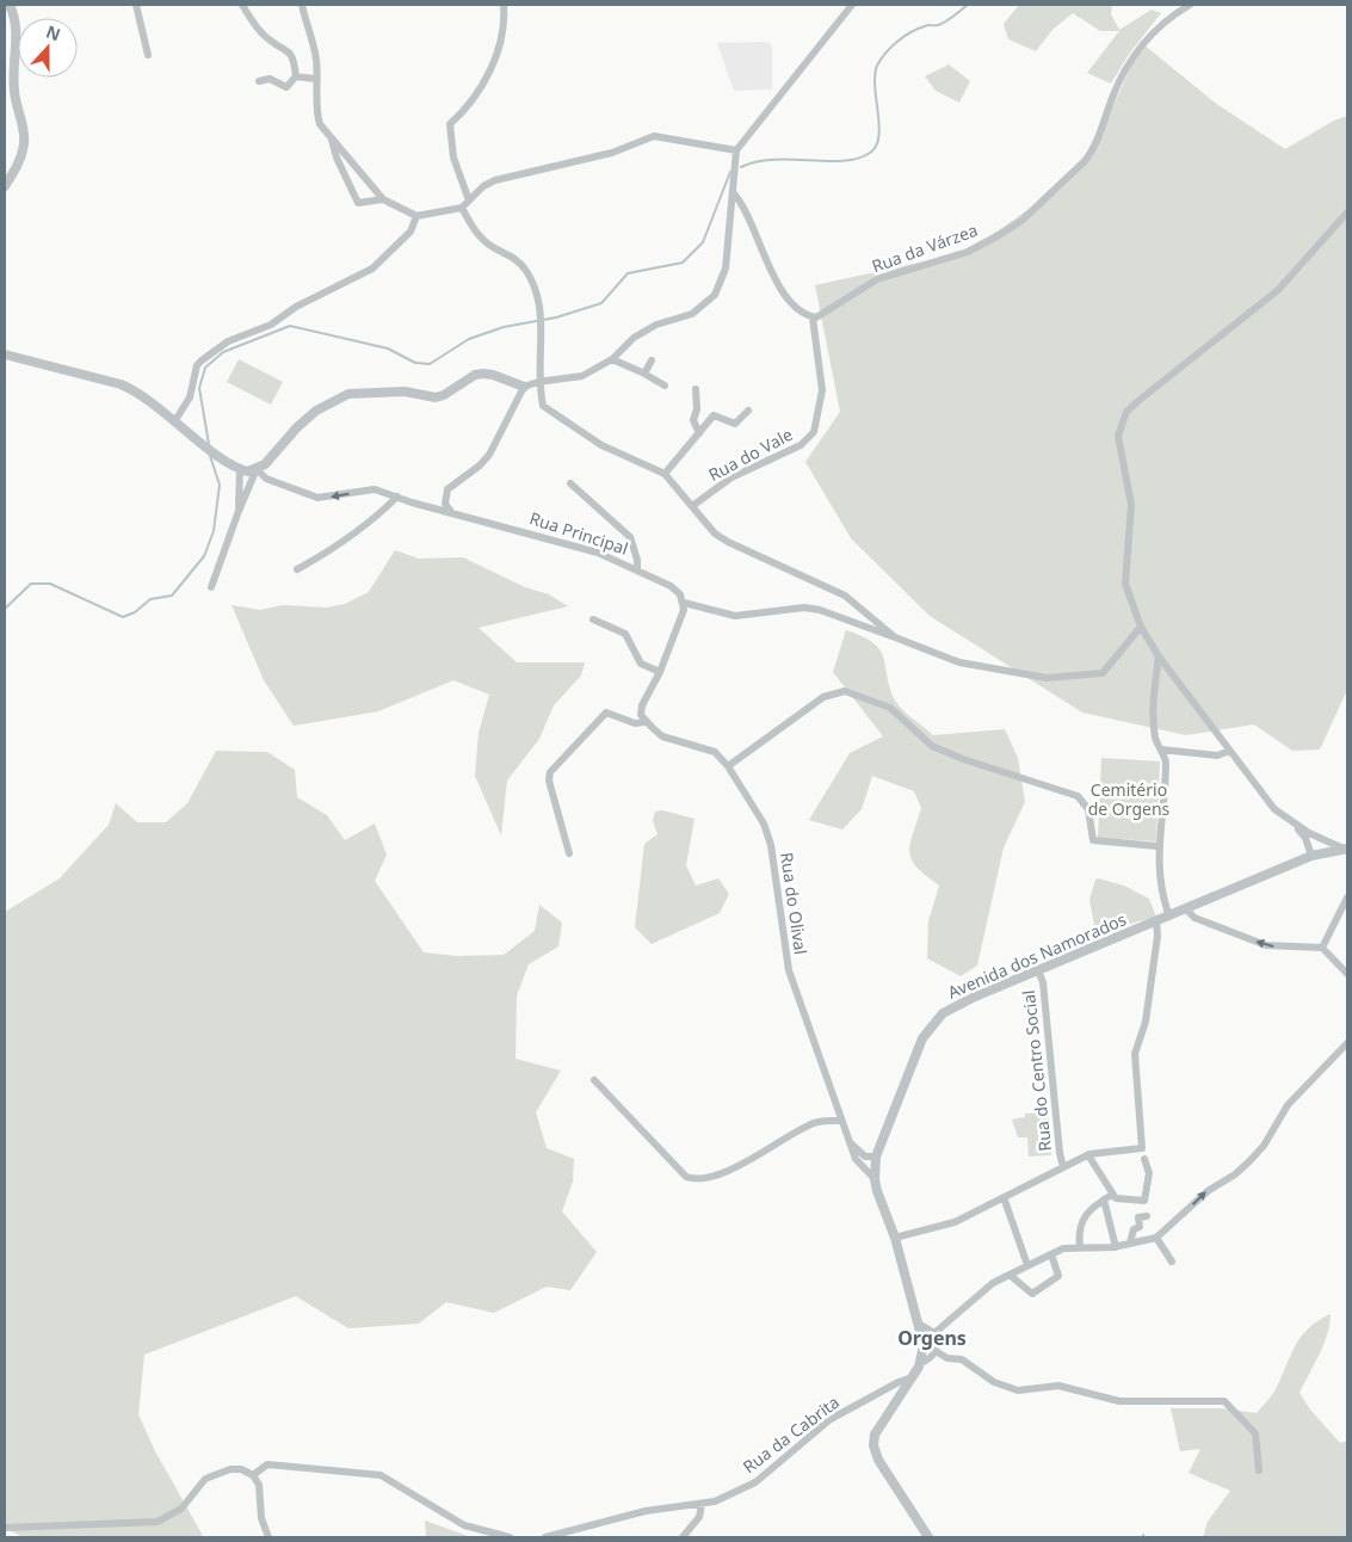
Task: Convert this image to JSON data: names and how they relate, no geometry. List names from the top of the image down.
{
  "streets": {
    "street": [
      "Rua da Várzea",
      "Rua do Vale",
      "Rua Principal",
      "Rua do Olival",
      "Avenida dos Namorados",
      "Rua do Centro Social",
      "Rua da Cabrita"
    ]
  },
  "crossings": [
    ["Rua da Várzea", "Rua do Vale"],
    ["Rua do Olival", "Avenida dos Namorados"],
    ["Avenida dos Namorados", "Rua do Centro Social"],
    ["Avenida dos Namorados", "Rua da Cabrita"]
  ],
  "districts": ["Orgens"],
  "parks": ["Cemitério de Orgens"],
  "north": "top"
}
